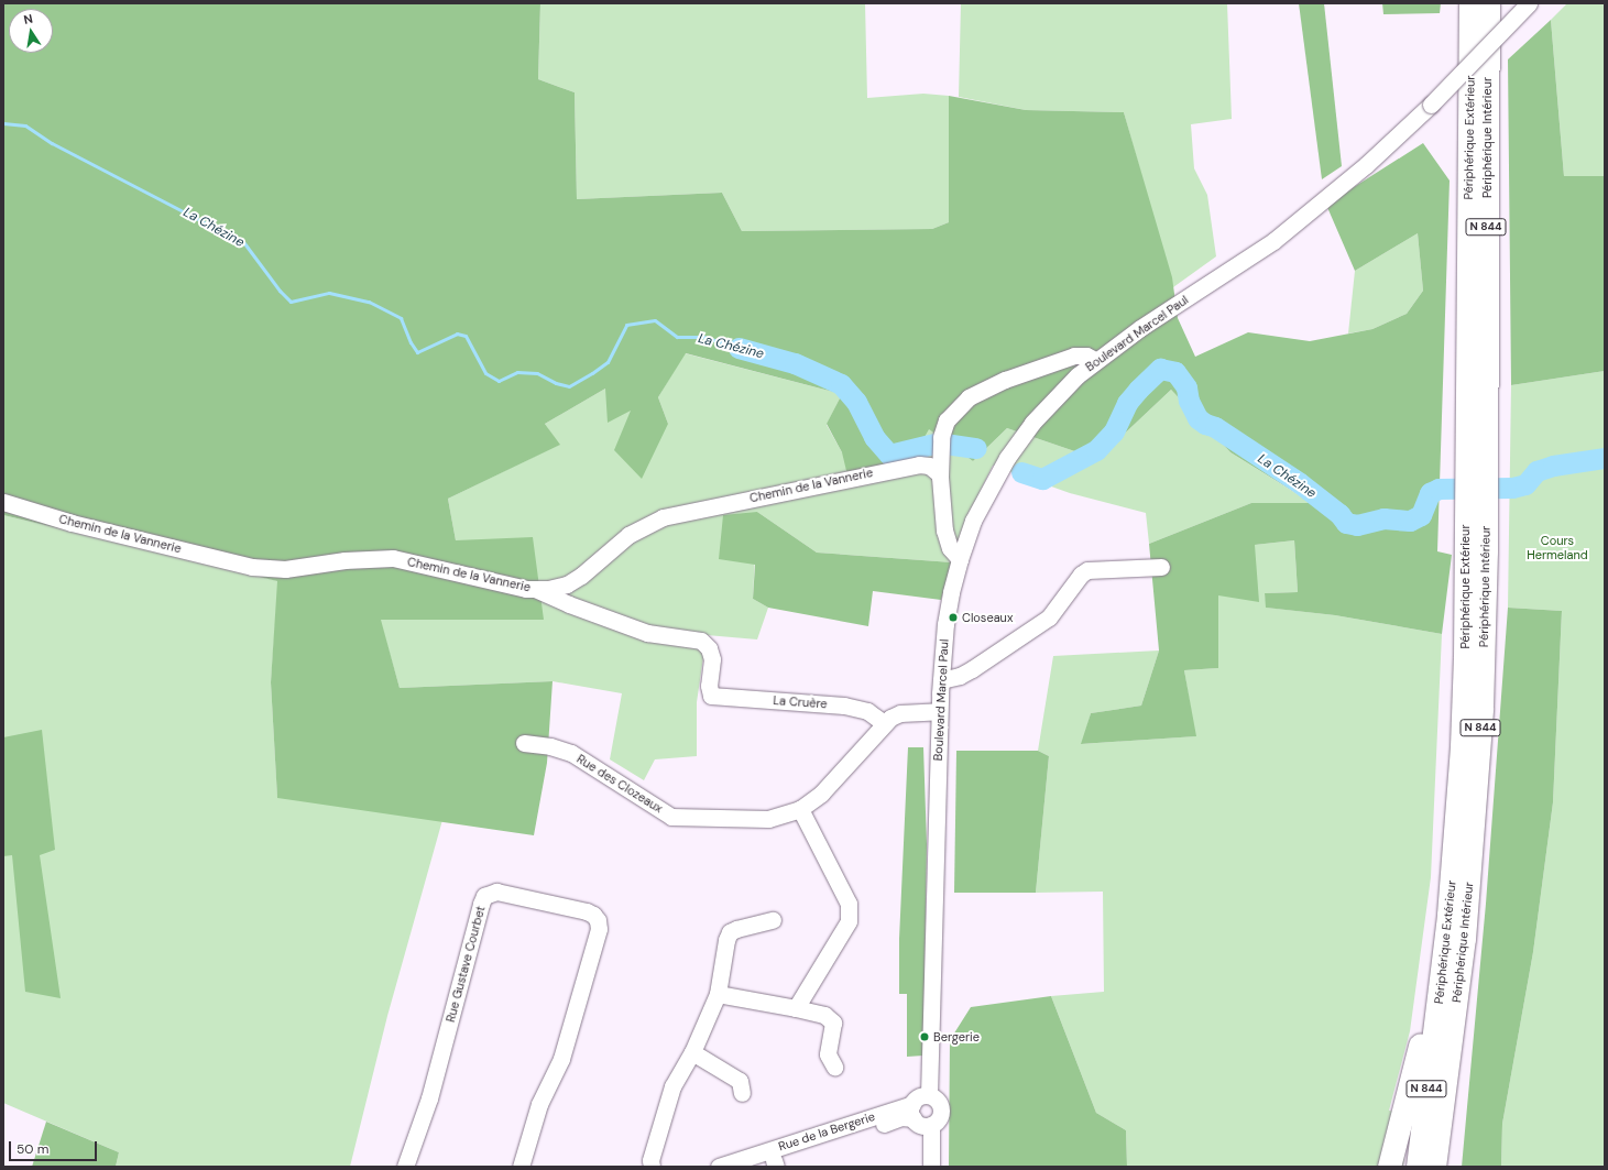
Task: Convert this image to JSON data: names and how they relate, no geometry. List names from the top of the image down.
{
  "streets": {
    "highway": ["Périphérique Extérieur", "Périphérique Intérieur", "N 844"],
    "street": [
      "Boulevard Marcel Paul",
      "Chemin de la Vannerie",
      "La Cruère",
      "Rue des Clozeaux",
      "Rue Gustave Courbet",
      "Rue de la Bergerie"
    ]
  },
  "crossings": [
    ["Périphérique Extérieur", "Périphérique Intérieur"],
    ["Boulevard Marcel Paul", "Rue des Clozeaux"],
    ["Boulevard Marcel Paul", "Rue de la Bergerie"],
    ["Chemin de la Vannerie", "La Cruère"],
    ["La Cruère", "Rue des Clozeaux"]
  ],
  "water": ["La Chézine"],
  "parks": ["Cours Hermeland"],
  "places": ["Closeaux", "Bergerie"],
  "scale_bar": "50 m",
  "north": "top"
}
